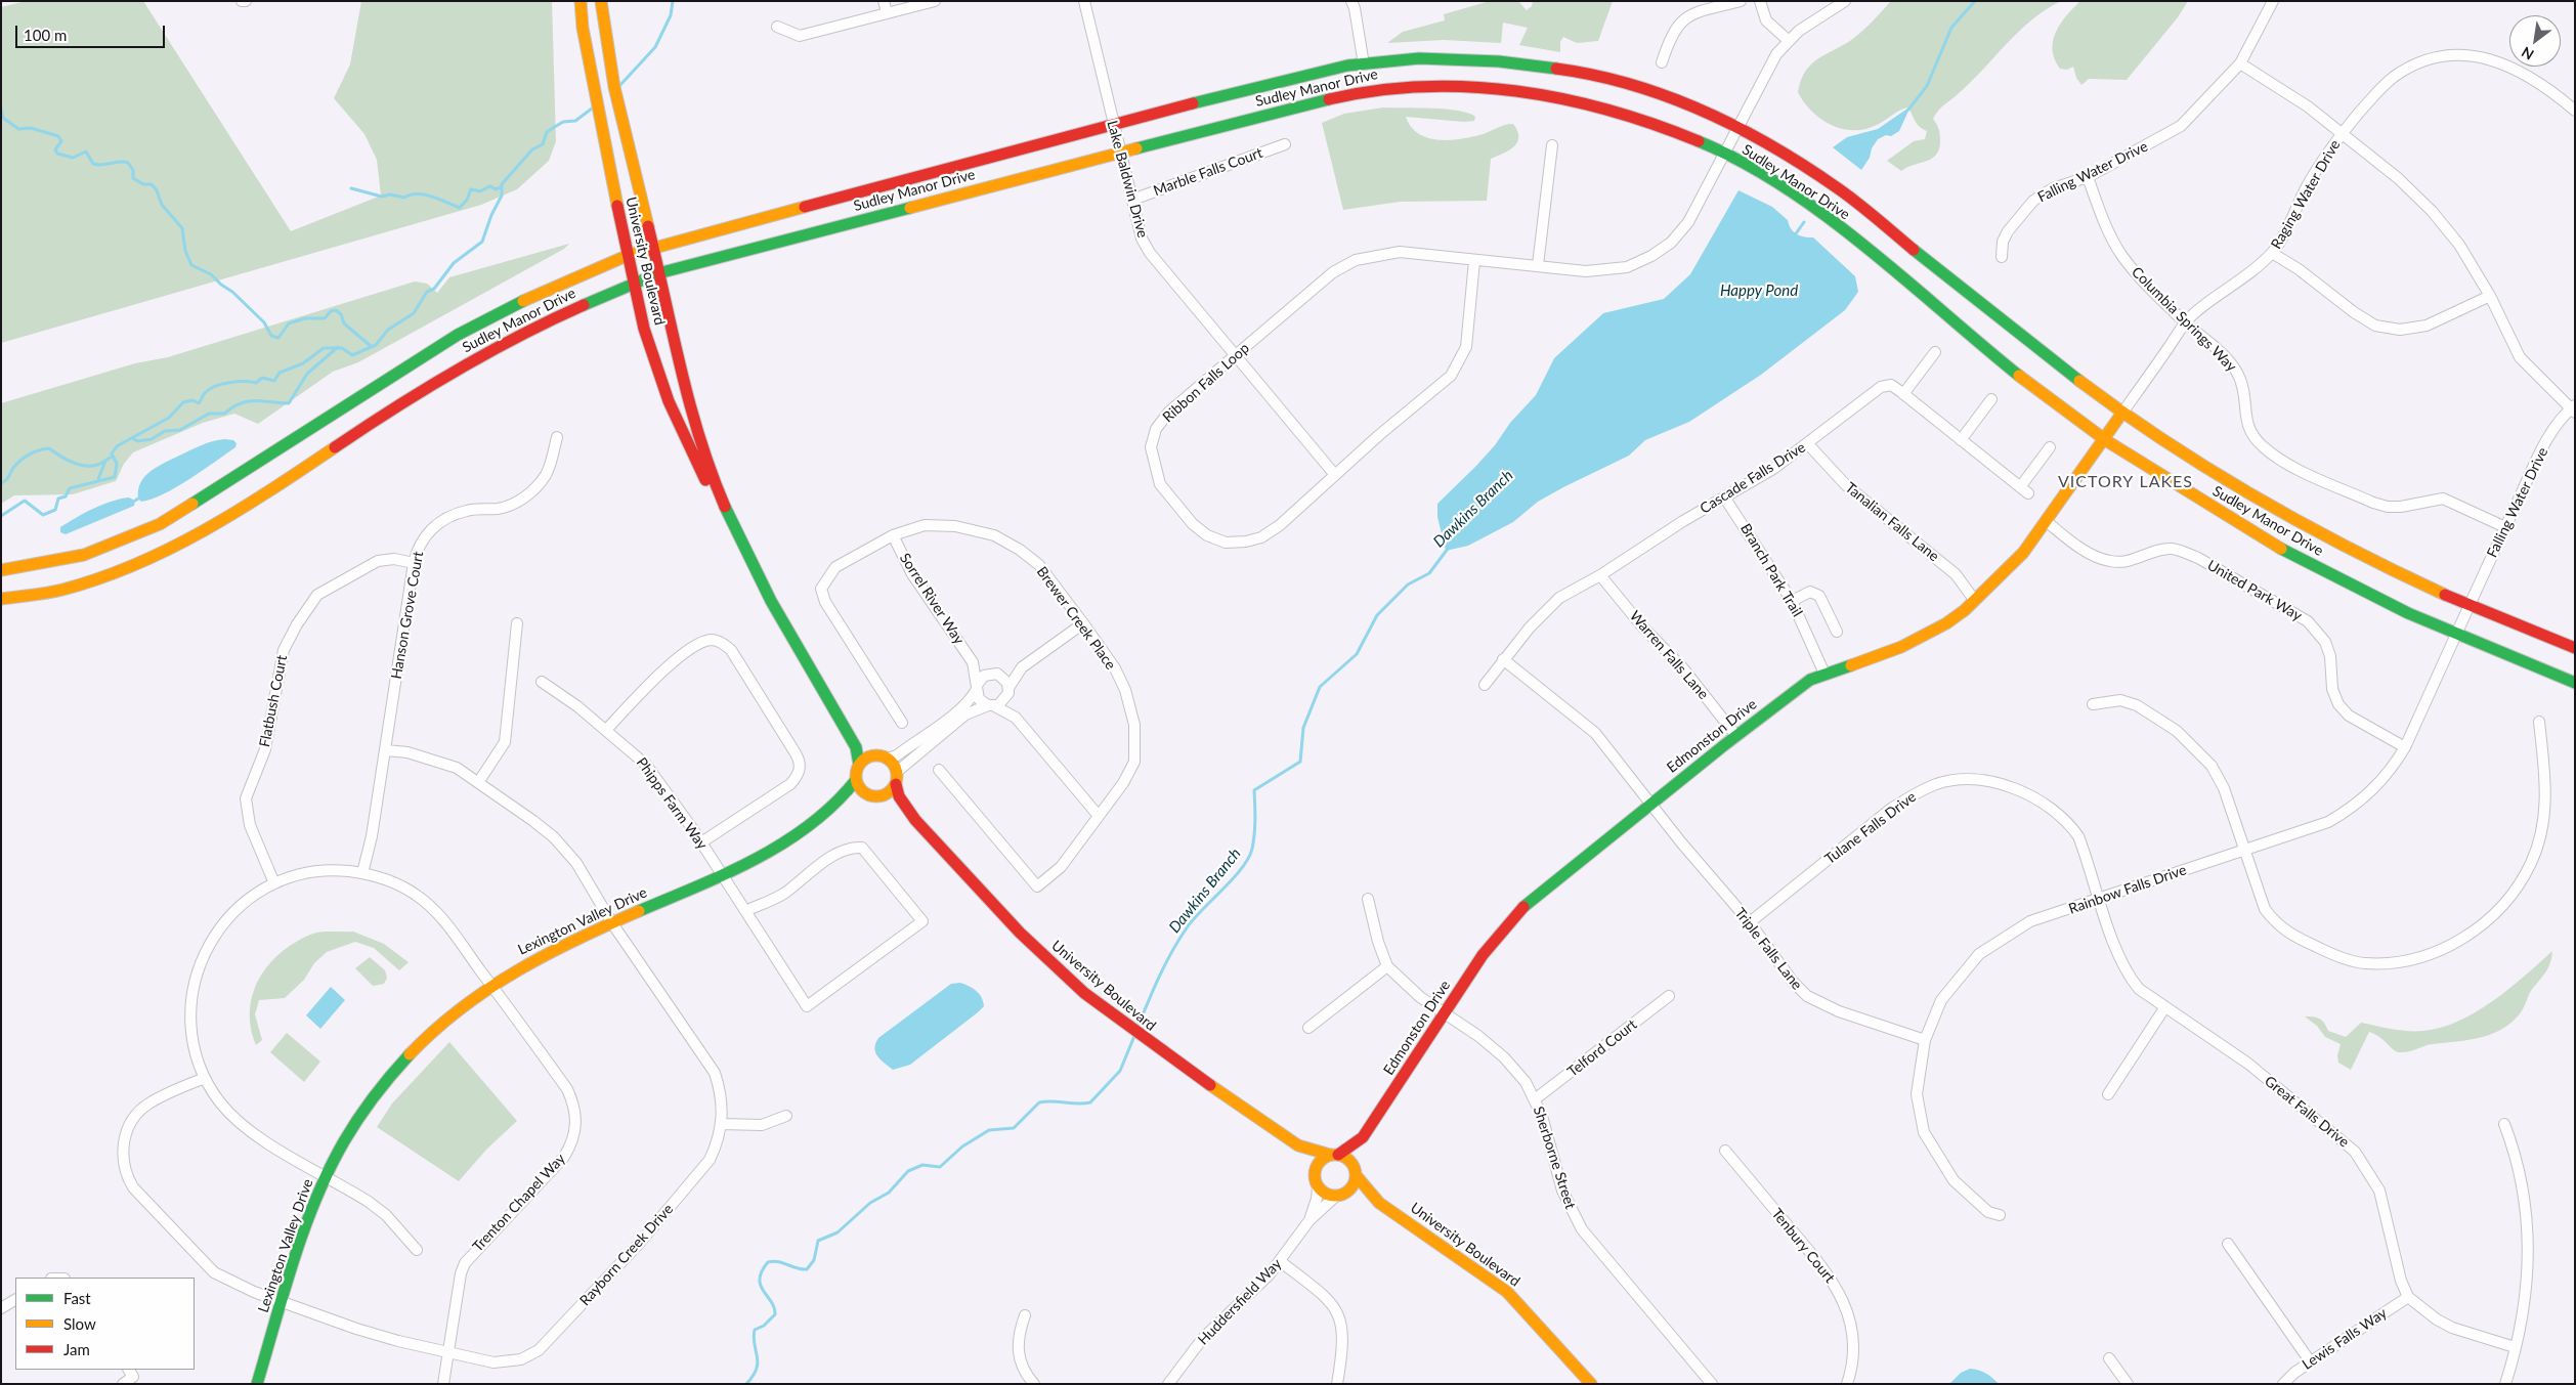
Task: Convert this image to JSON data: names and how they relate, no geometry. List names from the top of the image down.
{
  "streets": {
    "main road": [
      "Sudley Manor Drive",
      "University Boulevard",
      "Edmonston Drive",
      "Lexington Valley Drive"
    ],
    "street": [
      "Marble Falls Court",
      "Falling Water Drive",
      "Lake Baldwin Drive",
      "Raging Water Drive",
      "Columbia Springs Way",
      "Ribbon Falls Loop",
      "Cascade Falls Drive",
      "Tanalian Falls Lane",
      "Branch Park Trail",
      "United Park Way",
      "Sorrel River Way",
      "Hanson Grove Court",
      "Brewer Creek Place",
      "Warren Falls Lane",
      "Flatbush Court",
      "Phipps Farm Way",
      "Tulane Falls Drive",
      "Rainbow Falls Drive",
      "Triple Falls Lane",
      "Telford Court",
      "Great Falls Drive",
      "Sherborne Street",
      "Trenton Chapel Way",
      "Tenbury Court",
      "Rayborn Creek Drive",
      "Huddersfield Way",
      "Lewis Falls Way"
    ]
  },
  "crossings": [
    ["Sudley Manor Drive", "Falling Water Drive"],
    ["Sudley Manor Drive", "Lake Baldwin Drive"],
    ["Sudley Manor Drive", "Raging Water Drive"],
    ["Sudley Manor Drive", "University Boulevard"],
    ["Sudley Manor Drive", "Ribbon Falls Loop"],
    ["Sudley Manor Drive", "Edmonston Drive"],
    ["Sudley Manor Drive", "Rainbow Falls Drive"],
    ["Marble Falls Court", "Lake Baldwin Drive"],
    ["Falling Water Drive", "Columbia Springs Way"],
    ["Falling Water Drive", "Rainbow Falls Drive"],
    ["Lake Baldwin Drive", "Ribbon Falls Loop"],
    ["Raging Water Drive", "Columbia Springs Way"],
    ["Raging Water Drive", "Edmonston Drive"],
    ["University Boulevard", "Edmonston Drive"],
    ["University Boulevard", "Lexington Valley Drive"],
    ["University Boulevard", "Huddersfield Way"],
    ["Cascade Falls Drive", "Tanalian Falls Lane"],
    ["Cascade Falls Drive", "Branch Park Trail"],
    ["Cascade Falls Drive", "Warren Falls Lane"],
    ["Cascade Falls Drive", "Triple Falls Lane"],
    ["Tanalian Falls Lane", "Edmonston Drive"],
    ["Branch Park Trail", "Edmonston Drive"],
    ["United Park Way", "Edmonston Drive"],
    ["United Park Way", "Rainbow Falls Drive"],
    ["Sorrel River Way", "Brewer Creek Place"],
    ["Hanson Grove Court", "Flatbush Court"],
    ["Hanson Grove Court", "Trenton Chapel Way"],
    ["Hanson Grove Court", "Rayborn Creek Drive"],
    ["Warren Falls Lane", "Edmonston Drive"],
    ["Flatbush Court", "Trenton Chapel Way"],
    ["Edmonston Drive", "Triple Falls Lane"],
    ["Edmonston Drive", "Sherborne Street"],
    ["Edmonston Drive", "Huddersfield Way"],
    ["Phipps Farm Way", "Lexington Valley Drive"],
    ["Tulane Falls Drive", "Rainbow Falls Drive"],
    ["Tulane Falls Drive", "Triple Falls Lane"],
    ["Tulane Falls Drive", "Great Falls Drive"],
    ["Rainbow Falls Drive", "Triple Falls Lane"],
    ["Rainbow Falls Drive", "Great Falls Drive"],
    ["Lexington Valley Drive", "Trenton Chapel Way"],
    ["Lexington Valley Drive", "Rayborn Creek Drive"],
    ["Telford Court", "Sherborne Street"],
    ["Great Falls Drive", "Lewis Falls Way"],
    ["Trenton Chapel Way", "Rayborn Creek Drive"]
  ],
  "districts": ["VICTORY LAKES"],
  "water": ["Happy Pond", "Dawkins Branch"],
  "legend": ["Fast", "Slow", "Jam"],
  "scale_bar": "100 m",
  "north": "bottom left"
}
